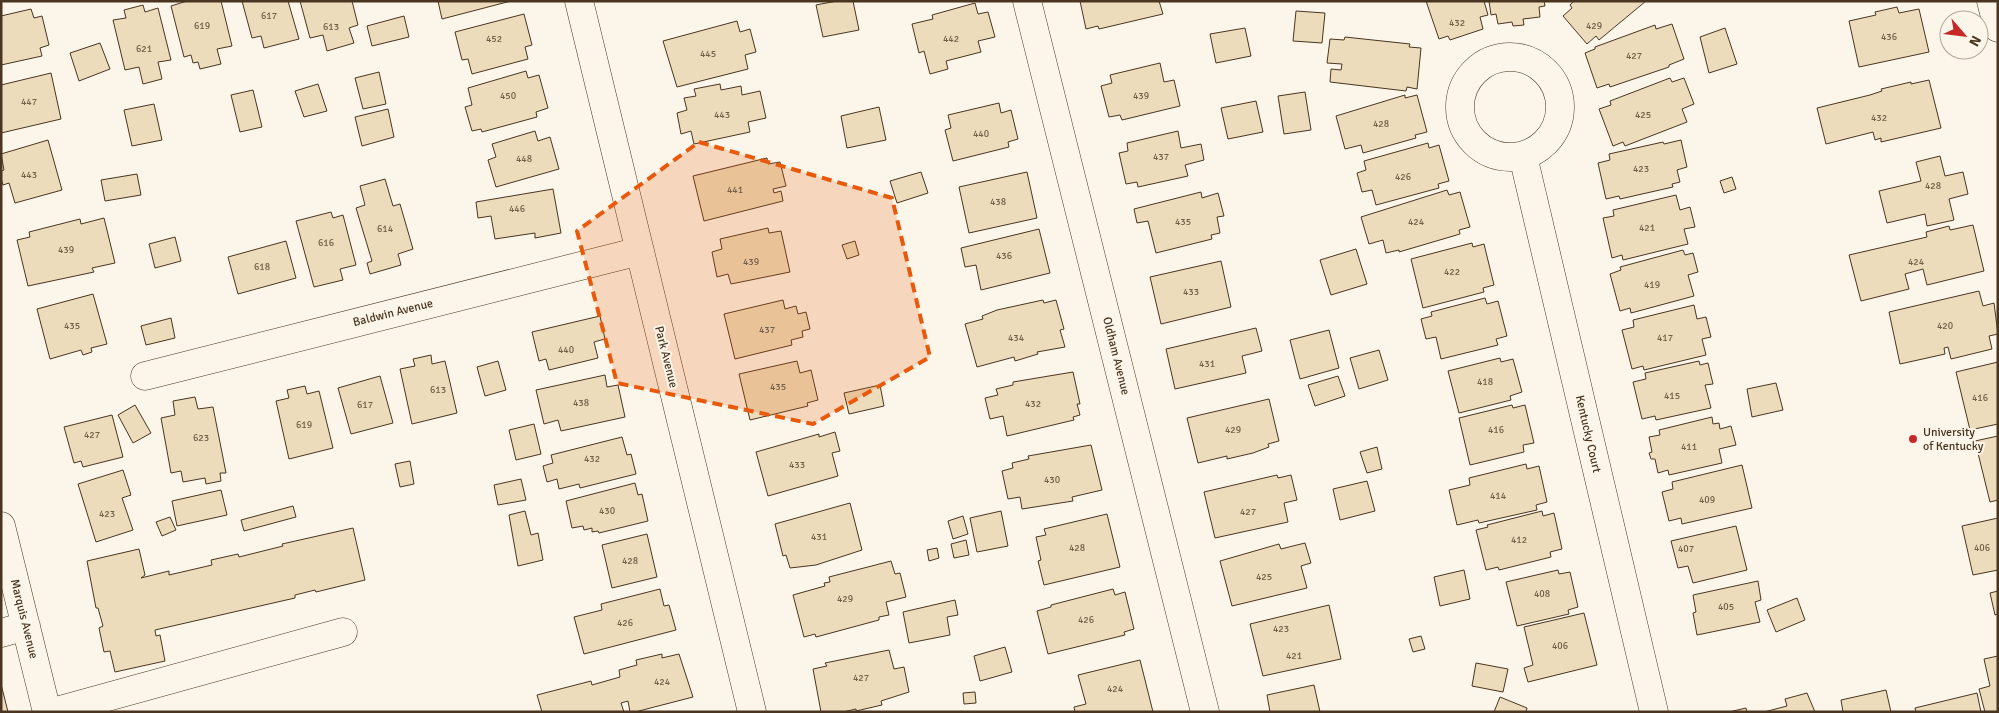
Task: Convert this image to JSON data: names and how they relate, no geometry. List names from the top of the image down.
{
  "streets": {
    "street": [
      "Baldwin Avenue",
      "Oldham Avenue",
      "Park Avenue",
      "Kentucky Court",
      "Marquis Avenue"
    ]
  },
  "crossings": [
    ["Baldwin Avenue", "Park Avenue"]
  ],
  "places": ["University of Kentucky"],
  "house_numbers": [
    "617",
    "432",
    "619",
    "429",
    "613",
    "436",
    "452",
    "442",
    "621",
    "445",
    "427",
    "450",
    "439",
    "447",
    "443",
    "425",
    "432",
    "428",
    "440",
    "437",
    "448",
    "423",
    "443",
    "426",
    "428",
    "441",
    "438",
    "446",
    "435",
    "424",
    "421",
    "614",
    "616",
    "439",
    "436",
    "439",
    "424",
    "618",
    "422",
    "419",
    "433",
    "435",
    "420",
    "437",
    "434",
    "417",
    "440",
    "431",
    "418",
    "435",
    "613",
    "415",
    "416",
    "438",
    "432",
    "617",
    "619",
    "429",
    "416",
    "427",
    "623",
    "411",
    "432",
    "433",
    "430",
    "414",
    "409",
    "430",
    "427",
    "423",
    "431",
    "412",
    "428",
    "406",
    "407",
    "428",
    "425",
    "408",
    "429",
    "405",
    "426",
    "426",
    "423",
    "406",
    "421",
    "427",
    "424",
    "424"
  ],
  "north": "bottom right"
}
